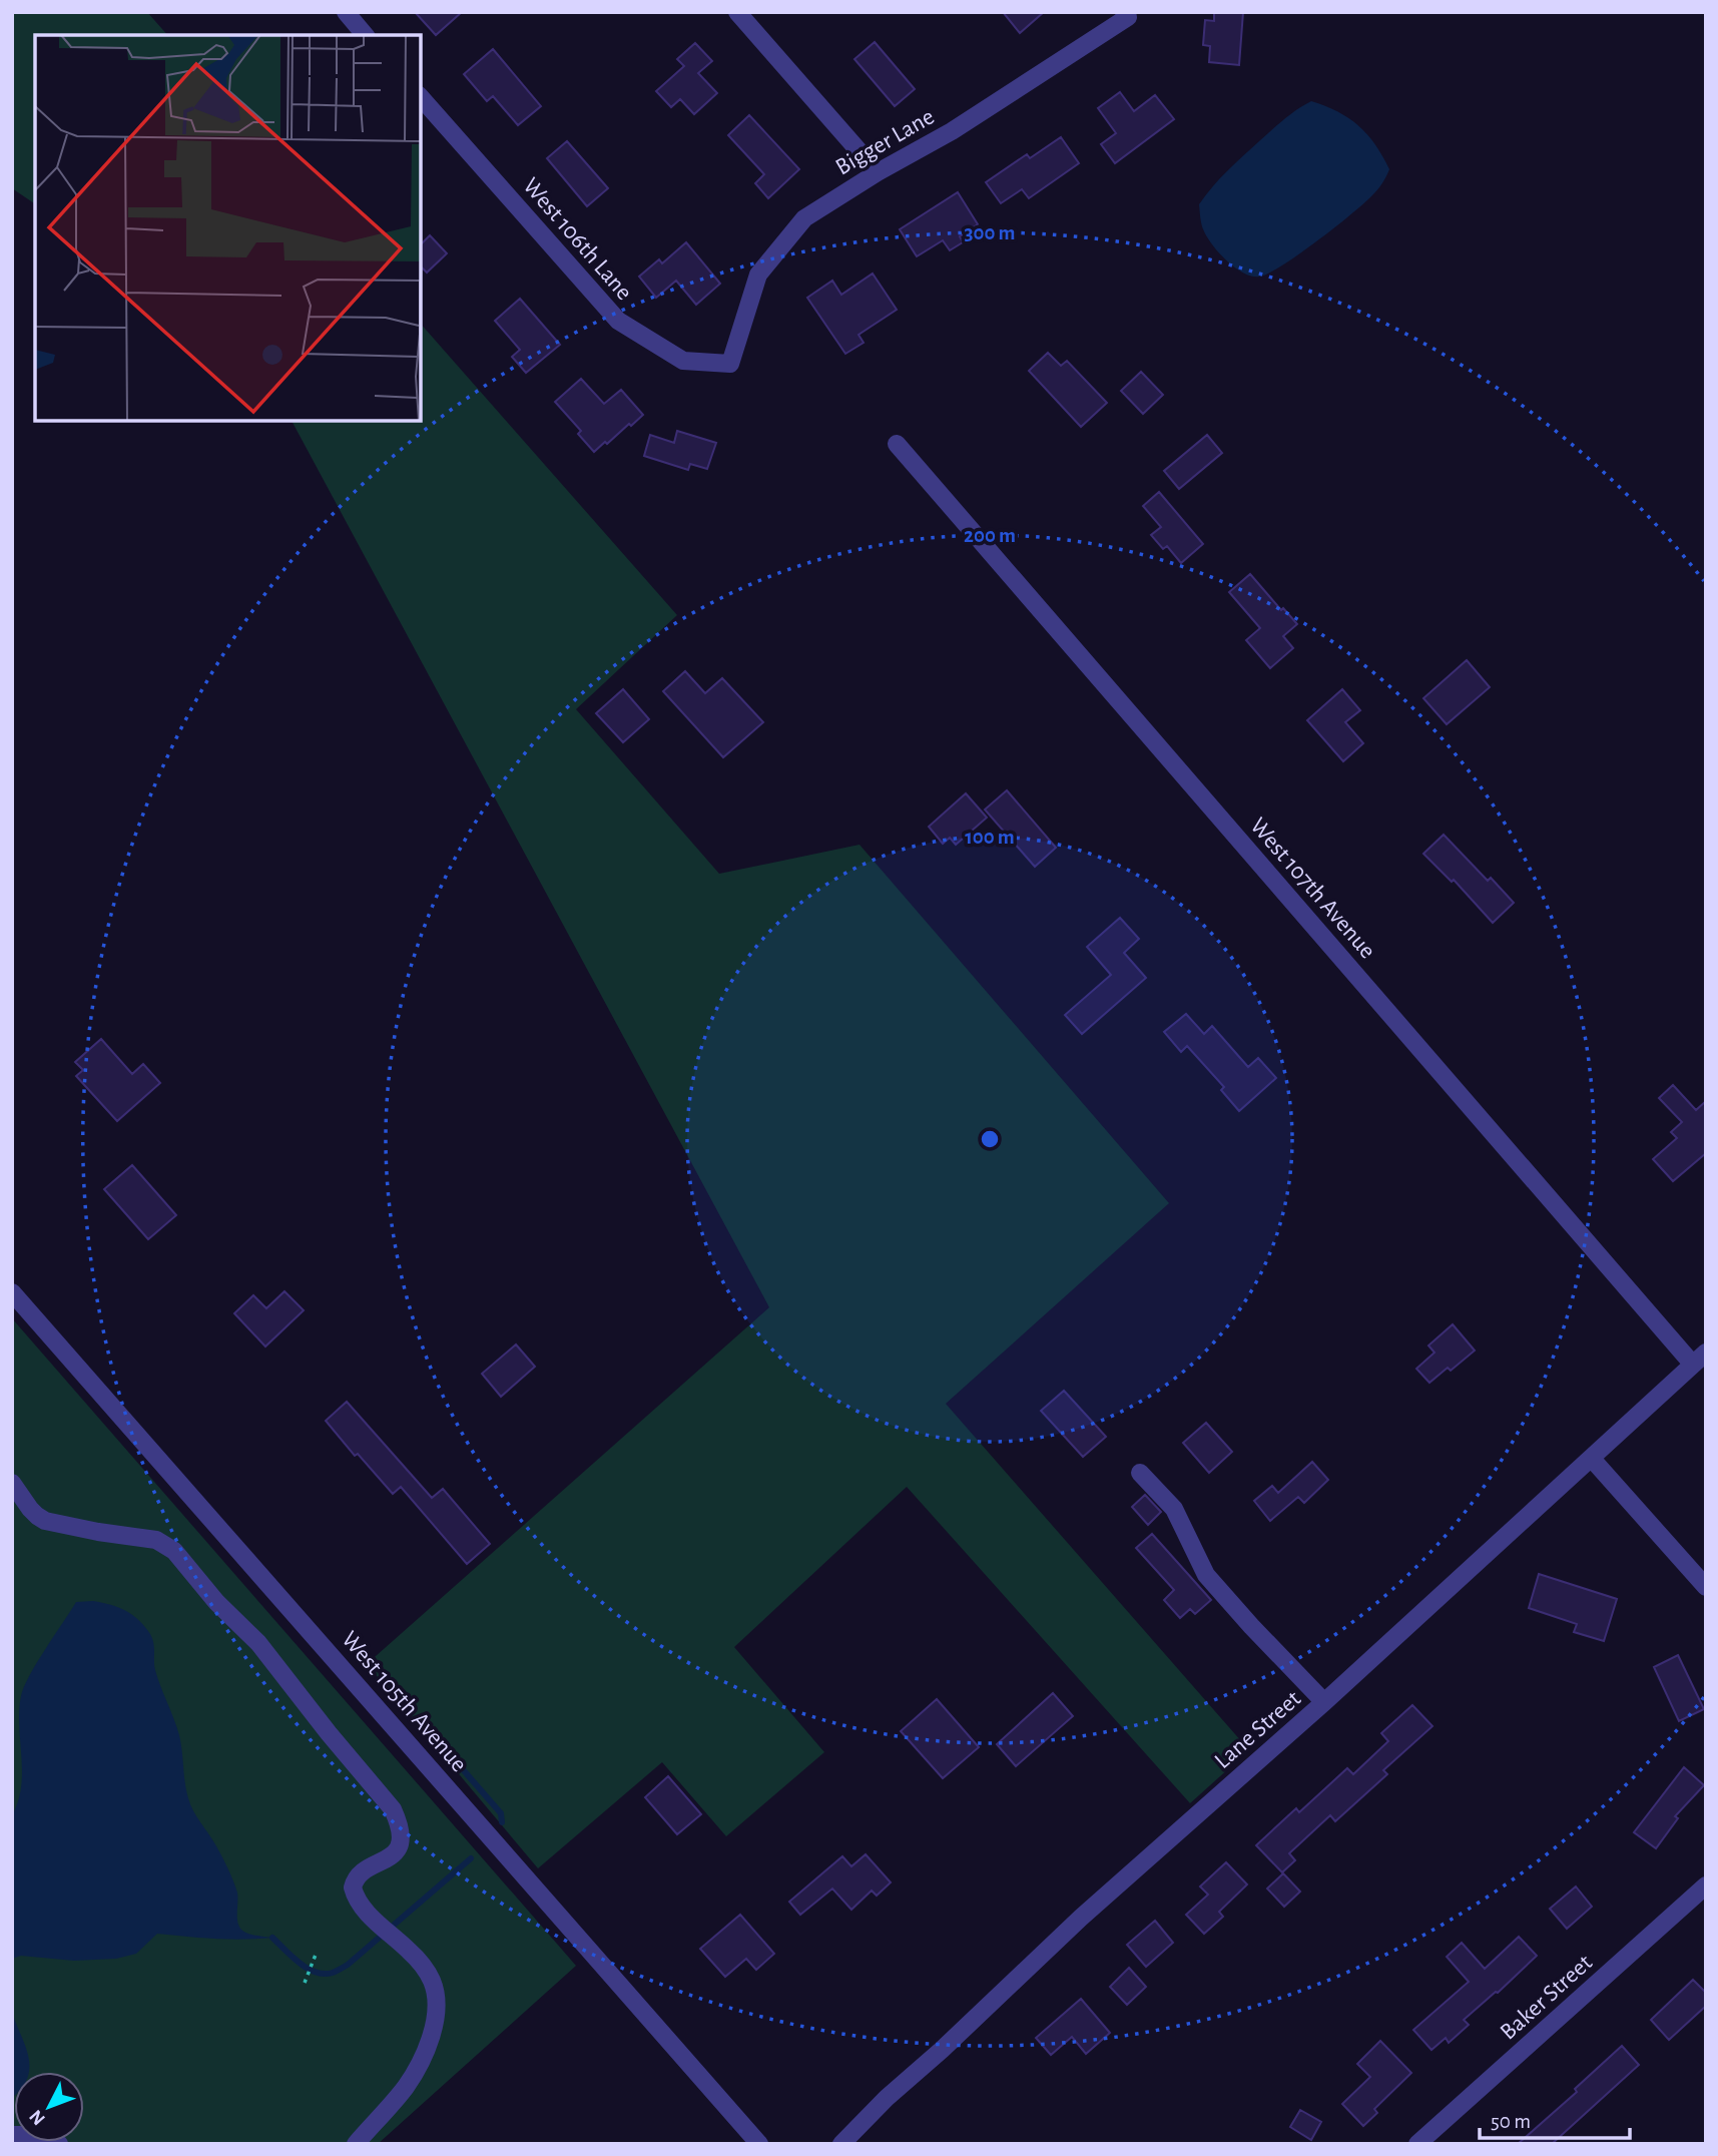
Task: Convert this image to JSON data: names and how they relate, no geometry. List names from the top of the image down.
{
  "streets": {
    "street": [
      "Bigger Lane",
      "West 106th Lane",
      "West 107th Avenue",
      "West 105th Avenue",
      "Lane Street",
      "Baker Street"
    ]
  },
  "crossings": [
    ["Bigger Lane", "West 106th Lane"],
    ["West 107th Avenue", "Lane Street"]
  ],
  "scale_bar": "50 m",
  "north": "bottom left",
  "rings": ["300 m", "200 m", "100 m"]
}
